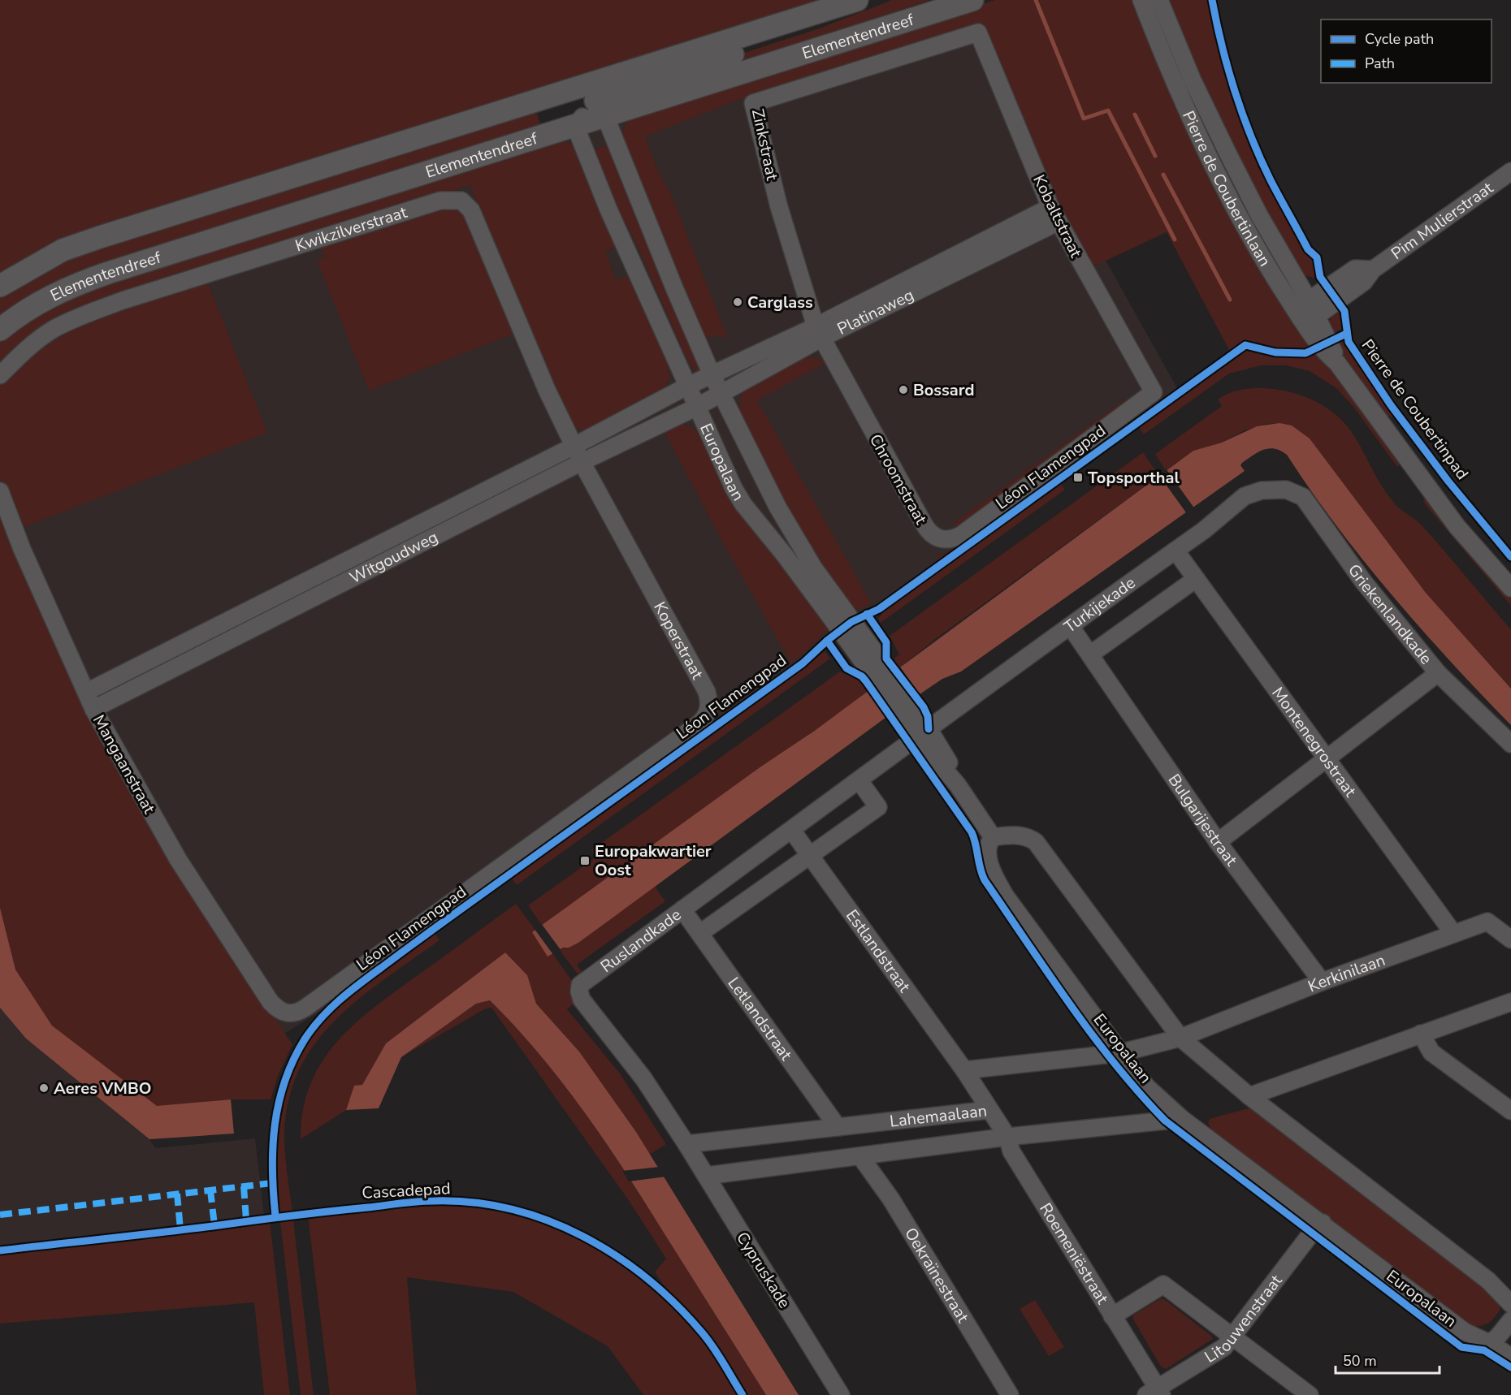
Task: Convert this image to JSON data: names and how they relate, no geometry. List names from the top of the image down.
{
  "streets": {
    "main road": ["Elementendreef"],
    "street": [
      "Zinkstraat",
      "Pierre de Coubertinlaan",
      "Kobaltstraat",
      "Pim Mulierstraat",
      "Kwikzilverstraat",
      "Platinaweg",
      "Europalaan",
      "Chroomstraat",
      "Witgoudweg",
      "Turkijekade",
      "Griekenlandkade",
      "Koperstraat",
      "Montenegrostraat",
      "Mangaanstraat",
      "Bulgarijestraat",
      "Ruslandkade",
      "Estlandstraat",
      "Kerkinilaan",
      "Letlandstraat",
      "Lahemaalaan",
      "Roemeniëstraat",
      "Cypruskade",
      "Oekraïnestraat",
      "Litouwenstraat"
    ],
    "cycle path": ["Pierre de Coubertinpad", "Léon Flamengpad", "Cascadepad"]
  },
  "crossings": [
    ["Elementendreef", "Europalaan"],
    ["Zinkstraat", "Kobaltstraat"],
    ["Zinkstraat", "Platinaweg"],
    ["Zinkstraat", "Chroomstraat"],
    ["Pierre de Coubertinlaan", "Pim Mulierstraat"],
    ["Kobaltstraat", "Platinaweg"],
    ["Kobaltstraat", "Chroomstraat"],
    ["Kwikzilverstraat", "Witgoudweg"],
    ["Kwikzilverstraat", "Koperstraat"],
    ["Platinaweg", "Europalaan"],
    ["Platinaweg", "Chroomstraat"],
    ["Platinaweg", "Witgoudweg"],
    ["Europalaan", "Witgoudweg"],
    ["Europalaan", "Turkijekade"],
    ["Europalaan", "Ruslandkade"],
    ["Europalaan", "Kerkinilaan"],
    ["Europalaan", "Lahemaalaan"],
    ["Europalaan", "Litouwenstraat"],
    ["Witgoudweg", "Koperstraat"],
    ["Witgoudweg", "Mangaanstraat"],
    ["Turkijekade", "Griekenlandkade"],
    ["Turkijekade", "Montenegrostraat"],
    ["Turkijekade", "Bulgarijestraat"],
    ["Turkijekade", "Ruslandkade"],
    ["Koperstraat", "Mangaanstraat"],
    ["Montenegrostraat", "Kerkinilaan"],
    ["Bulgarijestraat", "Kerkinilaan"],
    ["Ruslandkade", "Estlandstraat"],
    ["Ruslandkade", "Letlandstraat"],
    ["Ruslandkade", "Lahemaalaan"],
    ["Ruslandkade", "Cypruskade"],
    ["Estlandstraat", "Lahemaalaan"],
    ["Letlandstraat", "Lahemaalaan"],
    ["Lahemaalaan", "Roemeniëstraat"],
    ["Lahemaalaan", "Cypruskade"],
    ["Lahemaalaan", "Oekraïnestraat"],
    ["Roemeniëstraat", "Litouwenstraat"]
  ],
  "places": {
    "other": ["Carglass", "Bossard", "Aeres VMBO"],
    "transit": ["Topsporthal", "Europakwartier Oost"]
  },
  "legend": ["Cycle path", "Path"],
  "scale_bar": "50 m"
}
